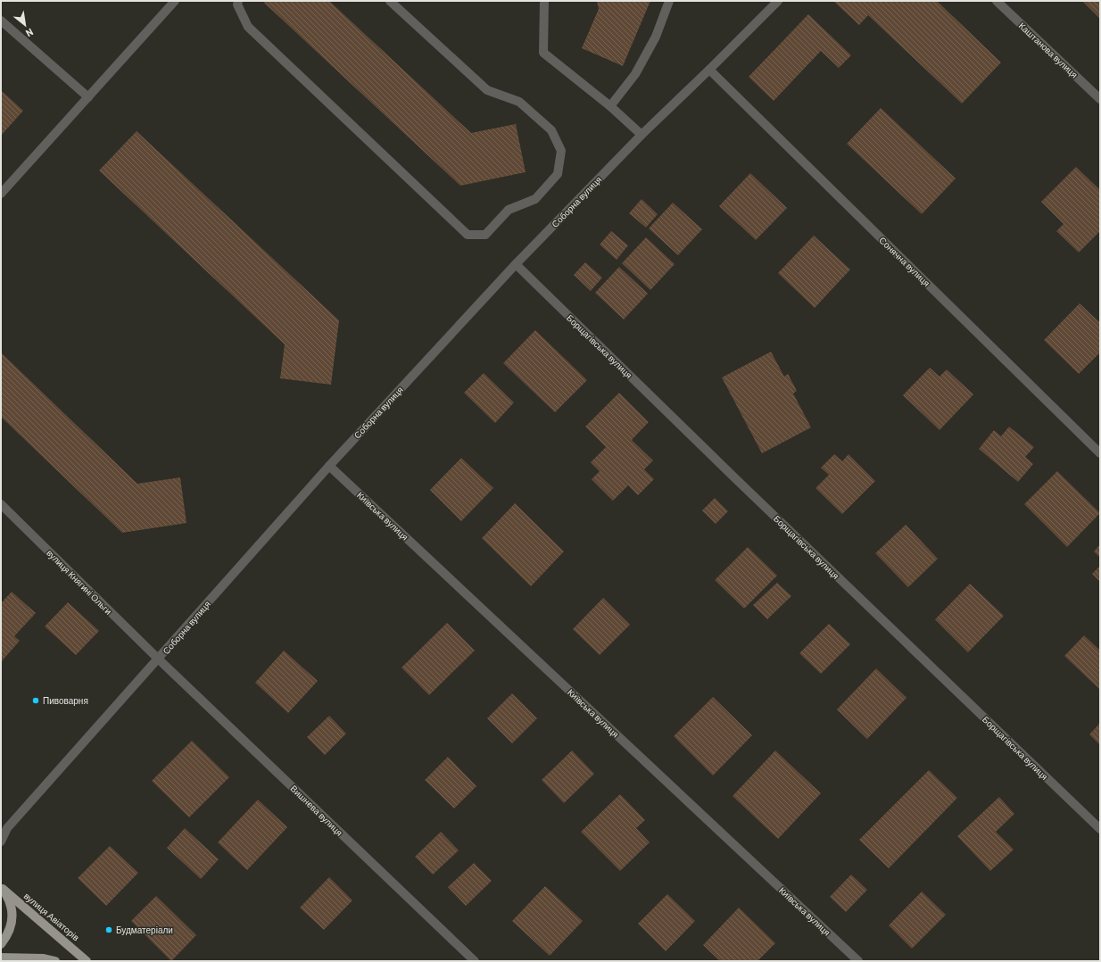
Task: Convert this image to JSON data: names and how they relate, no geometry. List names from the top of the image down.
{
  "streets": {
    "main road": ["вулиця Авіаторів"],
    "street": [
      "Каштанова вулиця",
      "Соборна вулиця",
      "Сонячна вулиця",
      "Борщагівська вулиця",
      "Київська вулиця",
      "вулиця Княгині Ольги",
      "Вишнева вулиця"
    ]
  },
  "crossings": [
    ["Соборна вулиця", "Сонячна вулиця"],
    ["Соборна вулиця", "Борщагівська вулиця"],
    ["Соборна вулиця", "Київська вулиця"],
    ["Соборна вулиця", "вулиця Княгині Ольги"],
    ["Соборна вулиця", "Вишнева вулиця"],
    ["вулиця Княгині Ольги", "Вишнева вулиця"]
  ],
  "places": ["Пивоварня", "Будматеріали"],
  "north": "bottom right"
}
